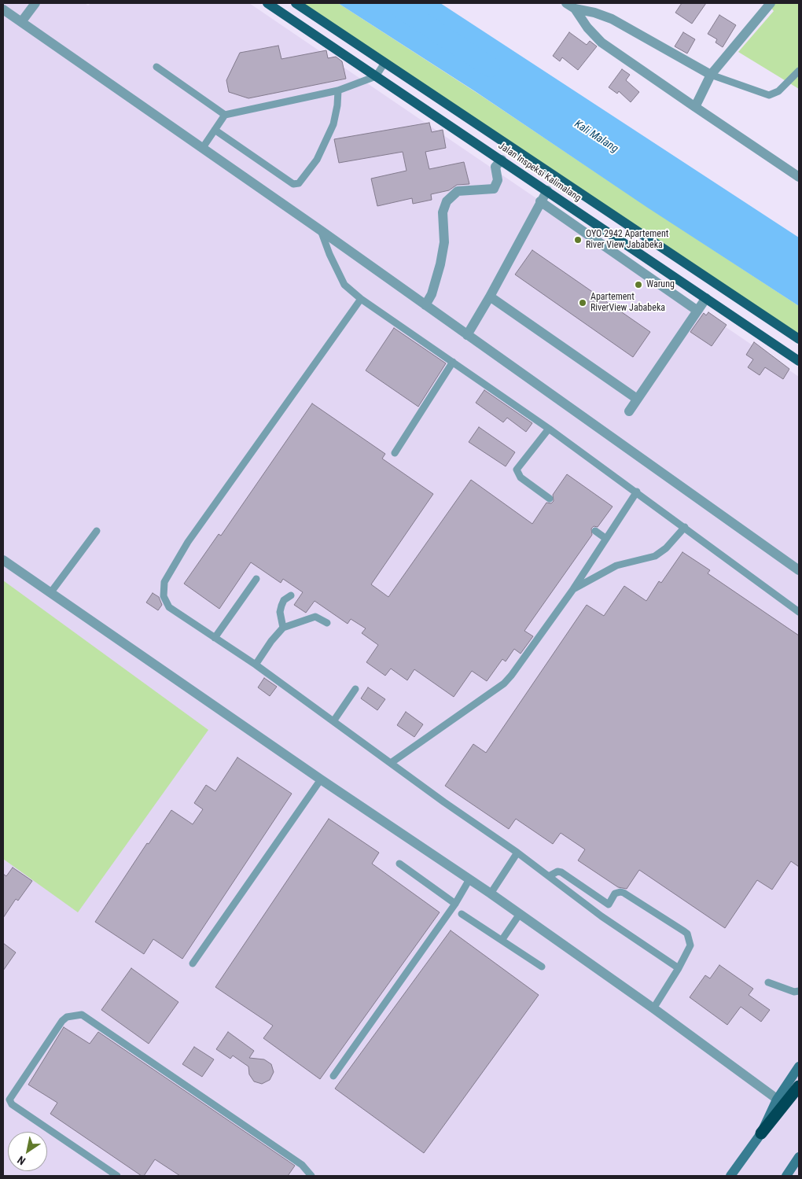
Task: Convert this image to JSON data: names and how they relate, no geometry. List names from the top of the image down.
{
  "streets": {
    "main road": ["Jalan Inspeksi Kalimalang"]
  },
  "water": ["Kali Malang"],
  "places": ["OYO 2942 Apartement River View Jababeka", "Warung", "Apartement RiverView Jababeka"],
  "north": "bottom left"
}
